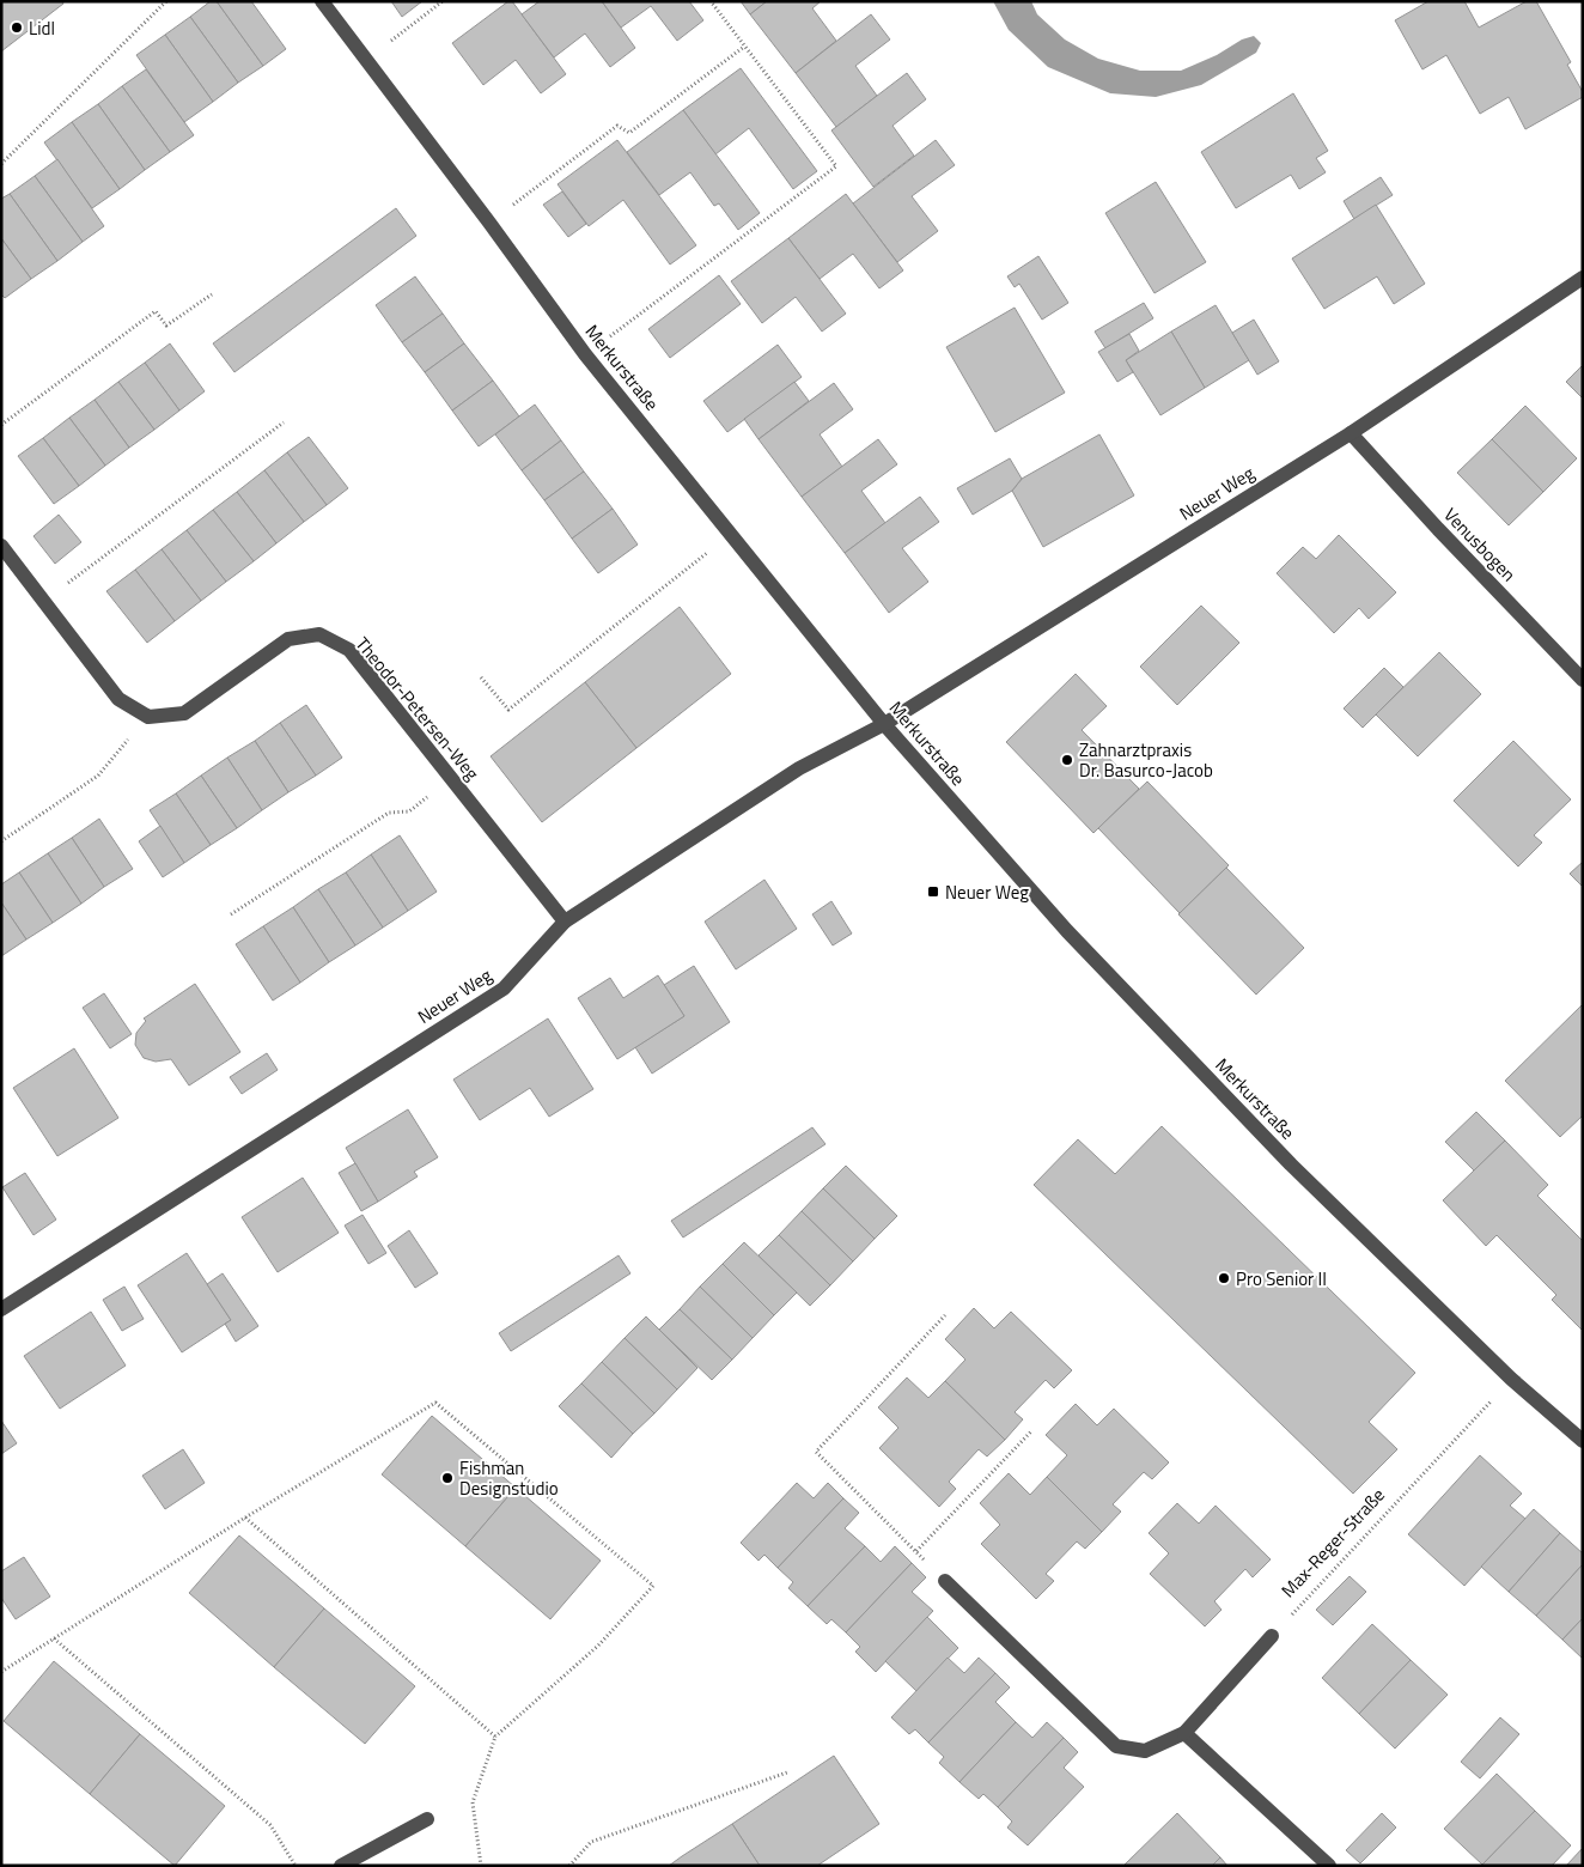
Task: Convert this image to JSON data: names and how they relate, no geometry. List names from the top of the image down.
{
  "streets": {
    "street": [
      "Merkurstraße",
      "Neuer Weg",
      "Venusbogen",
      "Theodor-Petersen-Weg"
    ],
    "path": ["Max-Reger-Straße"]
  },
  "crossings": [
    ["Merkurstraße", "Neuer Weg"],
    ["Merkurstraße", "Max-Reger-Straße"],
    ["Neuer Weg", "Venusbogen"],
    ["Neuer Weg", "Theodor-Petersen-Weg"]
  ],
  "places": {
    "other": [
      "Lidl",
      "Zahnarztpraxis Dr. Basurco-Jacob",
      "Pro Senior II",
      "Fishman Designstudio"
    ],
    "transit": ["Neuer Weg"]
  }
}
